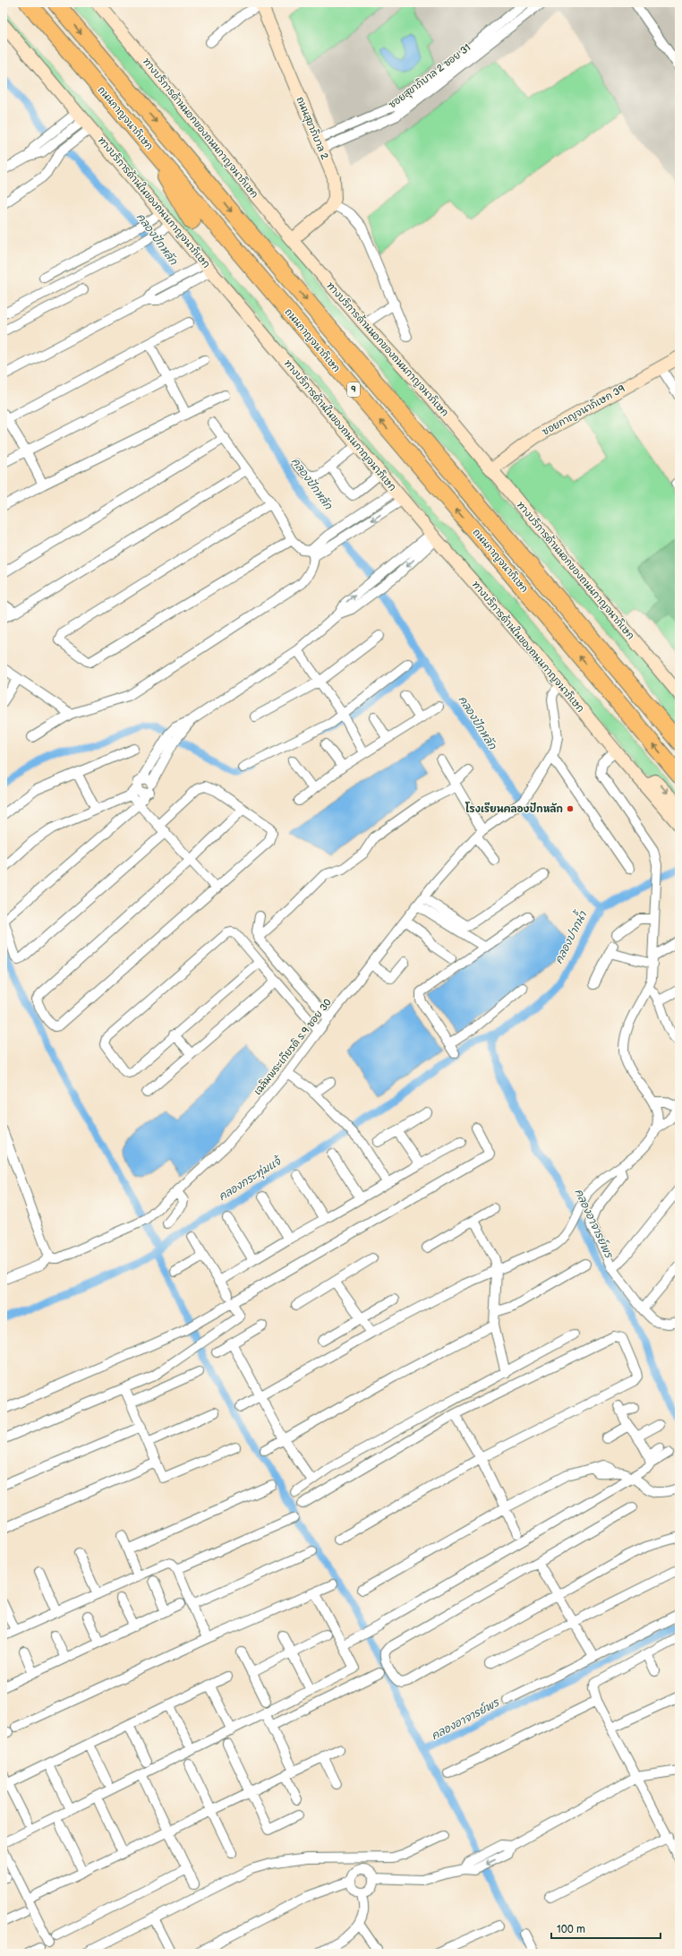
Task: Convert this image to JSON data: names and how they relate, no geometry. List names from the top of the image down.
{
  "streets": {
    "highway": ["ถนนกาญจนาภิเษก", "9"],
    "main road": [
      "ทางบริการด้านนอกของถนนกาญจนาภิเษก",
      "ถนนสุขาภิบาล 2",
      "ทางบริการด้านในของถนนกาญจนาภิเษก",
      "ซอยกาญจนาภิเษก 39"
    ],
    "street": ["ซอยสุขาภิบาล 2 ซอย 31", "เฉลิมพระเกียรติ ร.9 ซอย 30"]
  },
  "crossings": [
    ["ซอยสุขาภิบาล 2 ซอย 31", "ถนนสุขาภิบาล 2"],
    ["ทางบริการด้านนอกของถนนกาญจนาภิเษก", "ซอยกาญจนาภิเษก 39"],
    ["ทางบริการด้านในของถนนกาญจนาภิเษก", "เฉลิมพระเกียรติ ร.9 ซอย 30"]
  ],
  "water": [
    "คลองปักหลัก",
    "คลองปากน้ำ",
    "คลองกระทุ่มแจ้",
    "คลองอาจารย์พร"
  ],
  "places": ["โรงเรียนคลองปักหลัก"],
  "scale_bar": "100 m"
}
